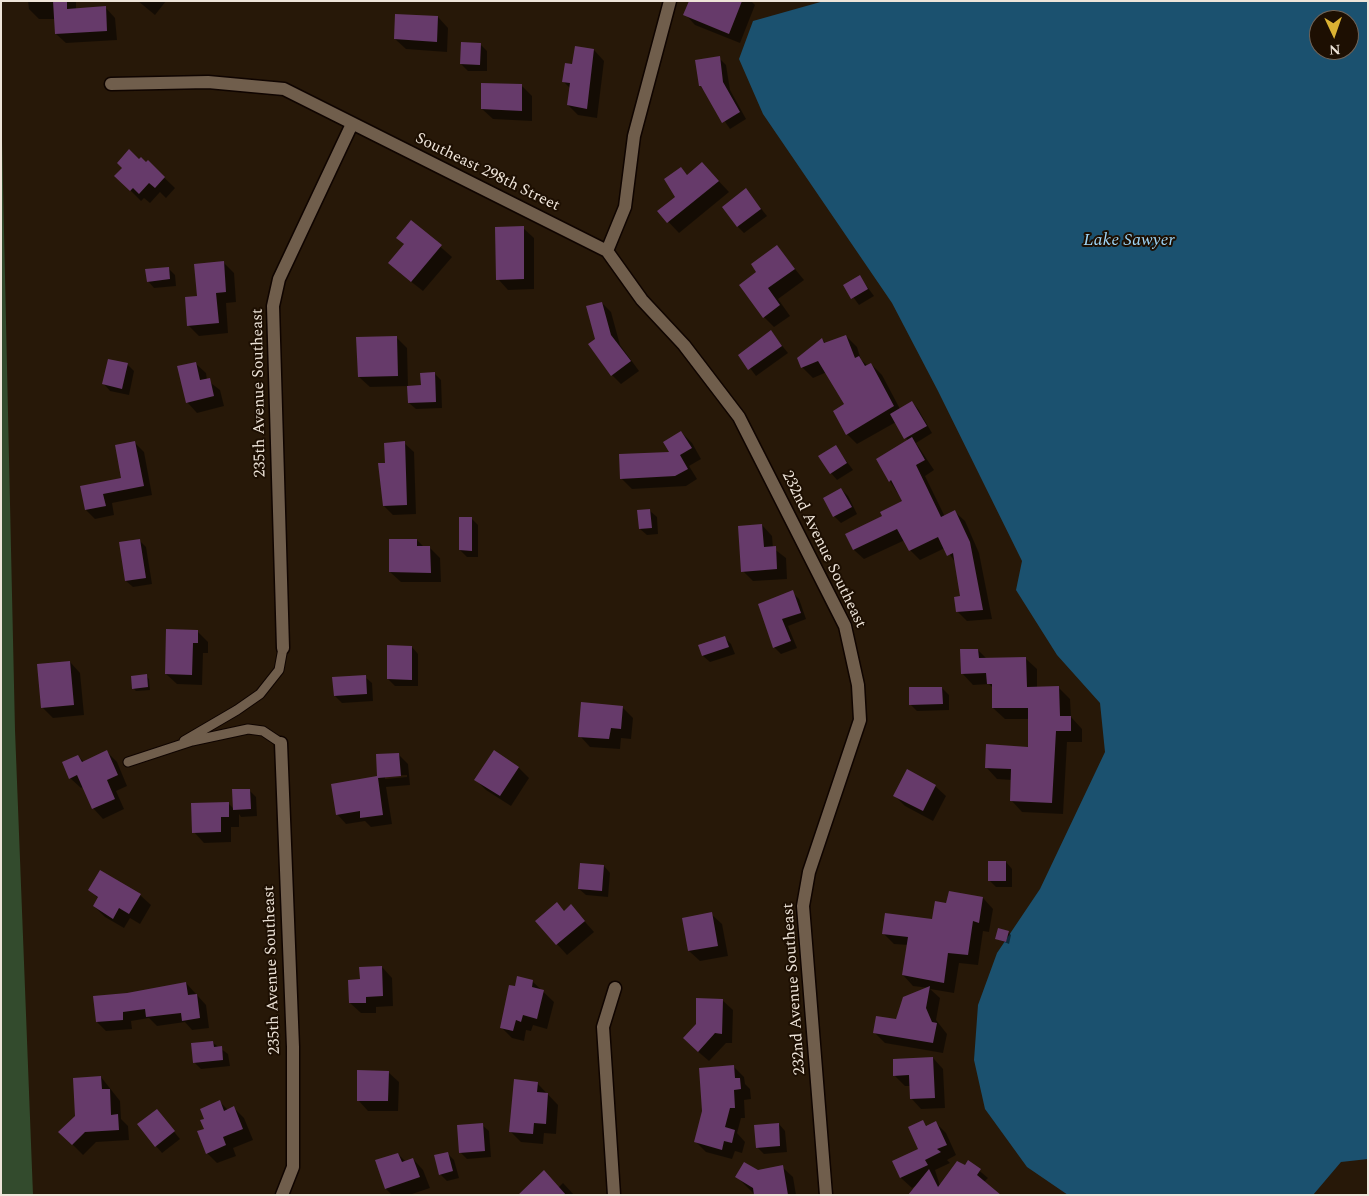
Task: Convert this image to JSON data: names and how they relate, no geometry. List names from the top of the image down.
{
  "streets": {
    "street": ["Southeast 298th Street", "235th Avenue Southeast", "232nd Avenue Southeast"]
  },
  "crossings": [
    ["Southeast 298th Street", "235th Avenue Southeast"],
    ["Southeast 298th Street", "232nd Avenue Southeast"]
  ],
  "water": ["Lake Sawyer"],
  "north": "bottom"
}
